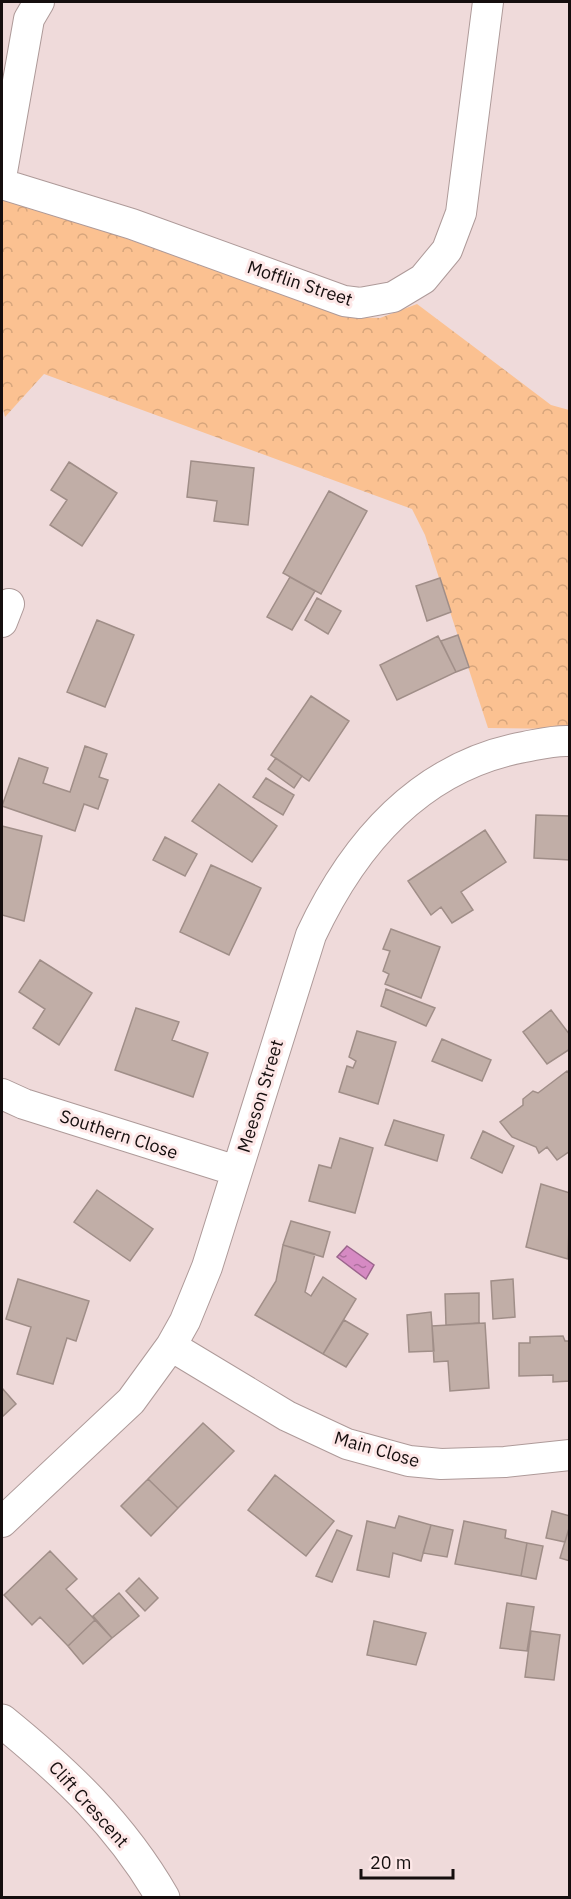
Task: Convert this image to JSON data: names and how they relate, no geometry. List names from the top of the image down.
{
  "streets": {
    "street": [
      "Mofflin Street",
      "Meeson Street",
      "Southern Close",
      "Main Close",
      "Clift Crescent"
    ]
  },
  "crossings": [
    ["Meeson Street", "Southern Close"],
    ["Meeson Street", "Main Close"]
  ],
  "scale_bar": "20 m"
}
